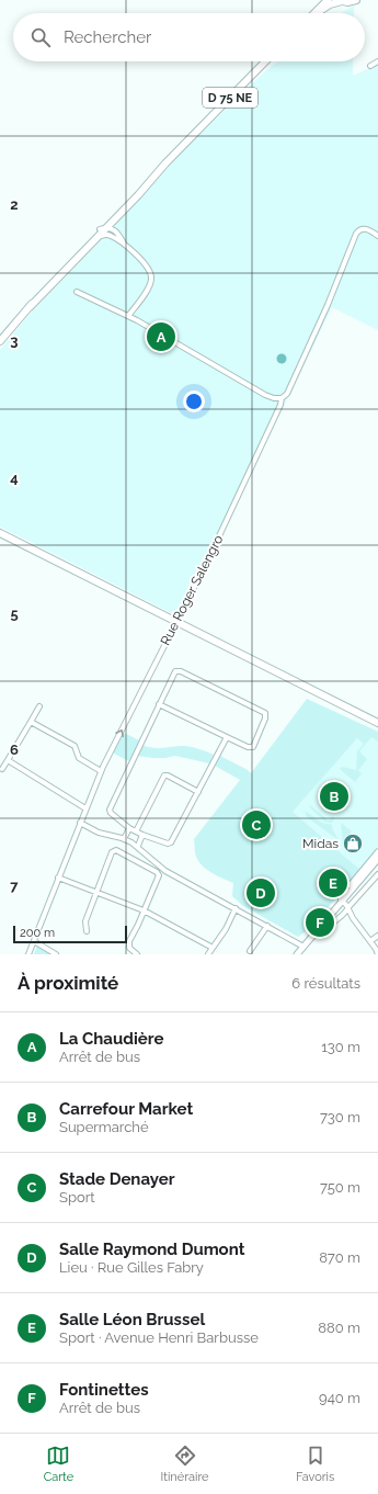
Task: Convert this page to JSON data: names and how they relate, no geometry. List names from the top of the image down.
{
  "streets": {
    "main road": ["D 75 NE"],
    "street": ["Rue Roger Salengro"]
  },
  "places": {
    "shop": ["Midas"]
  },
  "scale_bar": "200 m",
  "page": {
    "search": "Rechercher",
    "pins": [
      "A",
      "B",
      "C",
      "E",
      "D",
      "F"
    ],
    "scale": "200 m",
    "heading": ["À proximité", "6 résultats"],
    "list": [
      {
        "mark": "A",
        "name": "La Chaudière",
        "note": "Arrêt de bus",
        "value": "130 m"
      },
      {
        "mark": "B",
        "name": "Carrefour Market",
        "note": "Supermarché",
        "value": "730 m"
      },
      {
        "mark": "C",
        "name": "Stade Denayer",
        "note": "Sport",
        "value": "750 m"
      },
      {
        "mark": "D",
        "name": "Salle Raymond Dumont",
        "note": "Lieu · Rue Gilles Fabry",
        "value": "870 m"
      },
      {
        "mark": "E",
        "name": "Salle Léon Brussel",
        "note": "Sport · Avenue Henri Barbusse",
        "value": "880 m"
      },
      {
        "mark": "F",
        "name": "Fontinettes",
        "note": "Arrêt de bus",
        "value": "940 m"
      }
    ],
    "nav": ["Carte", "Itinéraire", "Favoris"]
  },
  "grid": {
    "rows": [
      "2",
      "3",
      "4",
      "5",
      "6",
      "7"
    ]
  }
}
